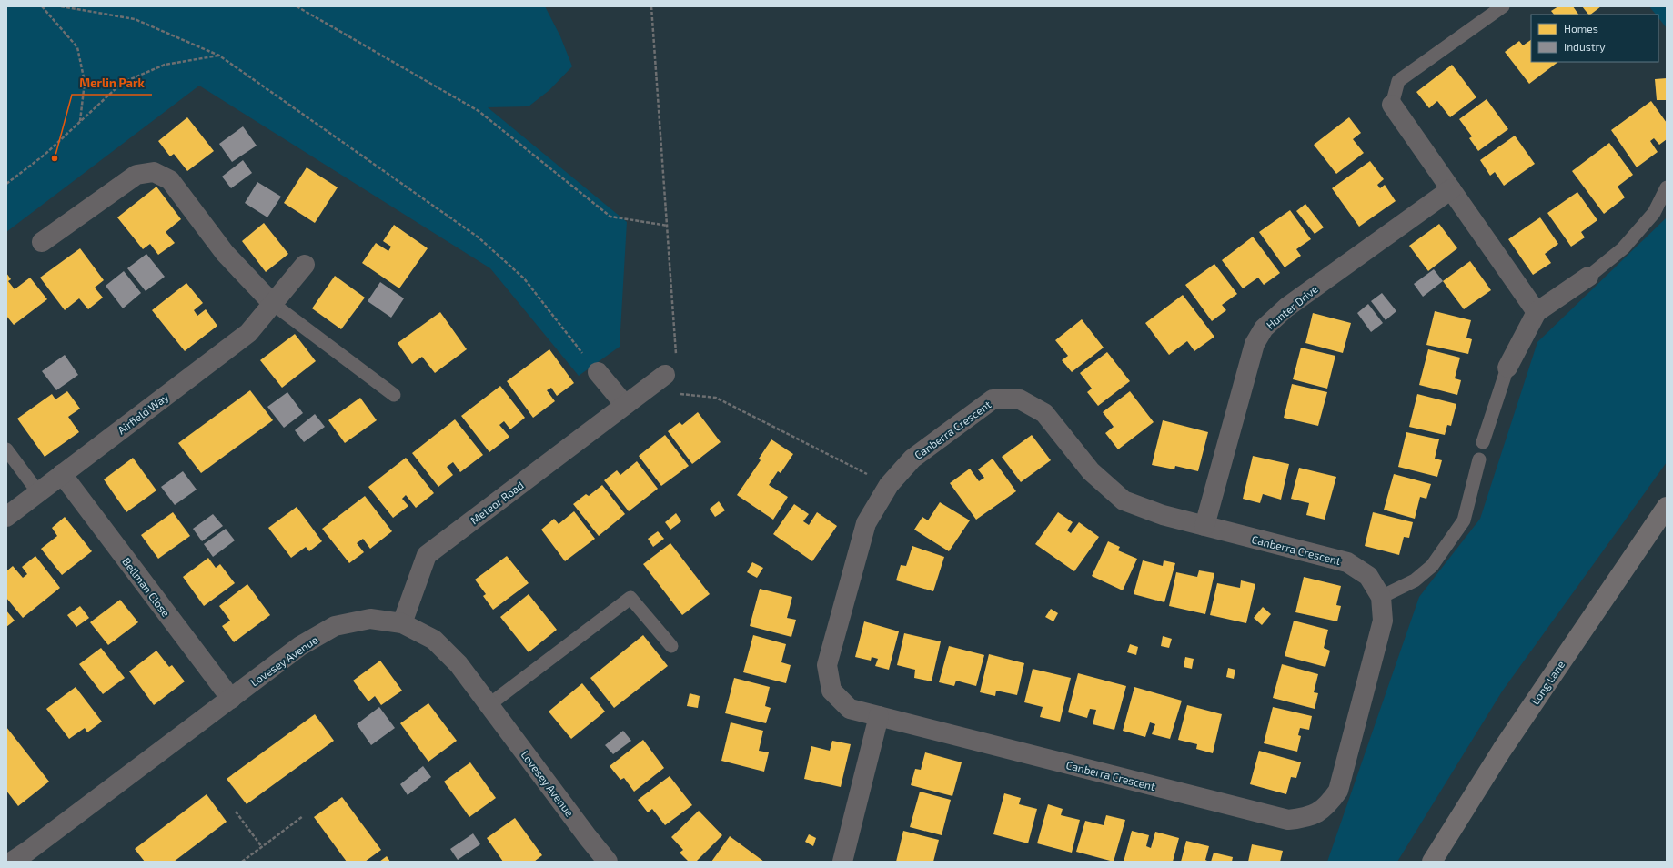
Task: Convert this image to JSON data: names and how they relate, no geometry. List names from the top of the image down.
{
  "streets": {
    "main road": ["Long Lane"],
    "street": [
      "Hunter Drive",
      "Airfield Way",
      "Canberra Crescent",
      "Meteor Road",
      "Bellman Close",
      "Lovesey Avenue"
    ]
  },
  "crossings": [
    ["Hunter Drive", "Canberra Crescent"],
    ["Airfield Way", "Bellman Close"],
    ["Meteor Road", "Lovesey Avenue"],
    ["Bellman Close", "Lovesey Avenue"]
  ],
  "places": ["Merlin Park"],
  "legend": ["Homes", "Industry"]
}
